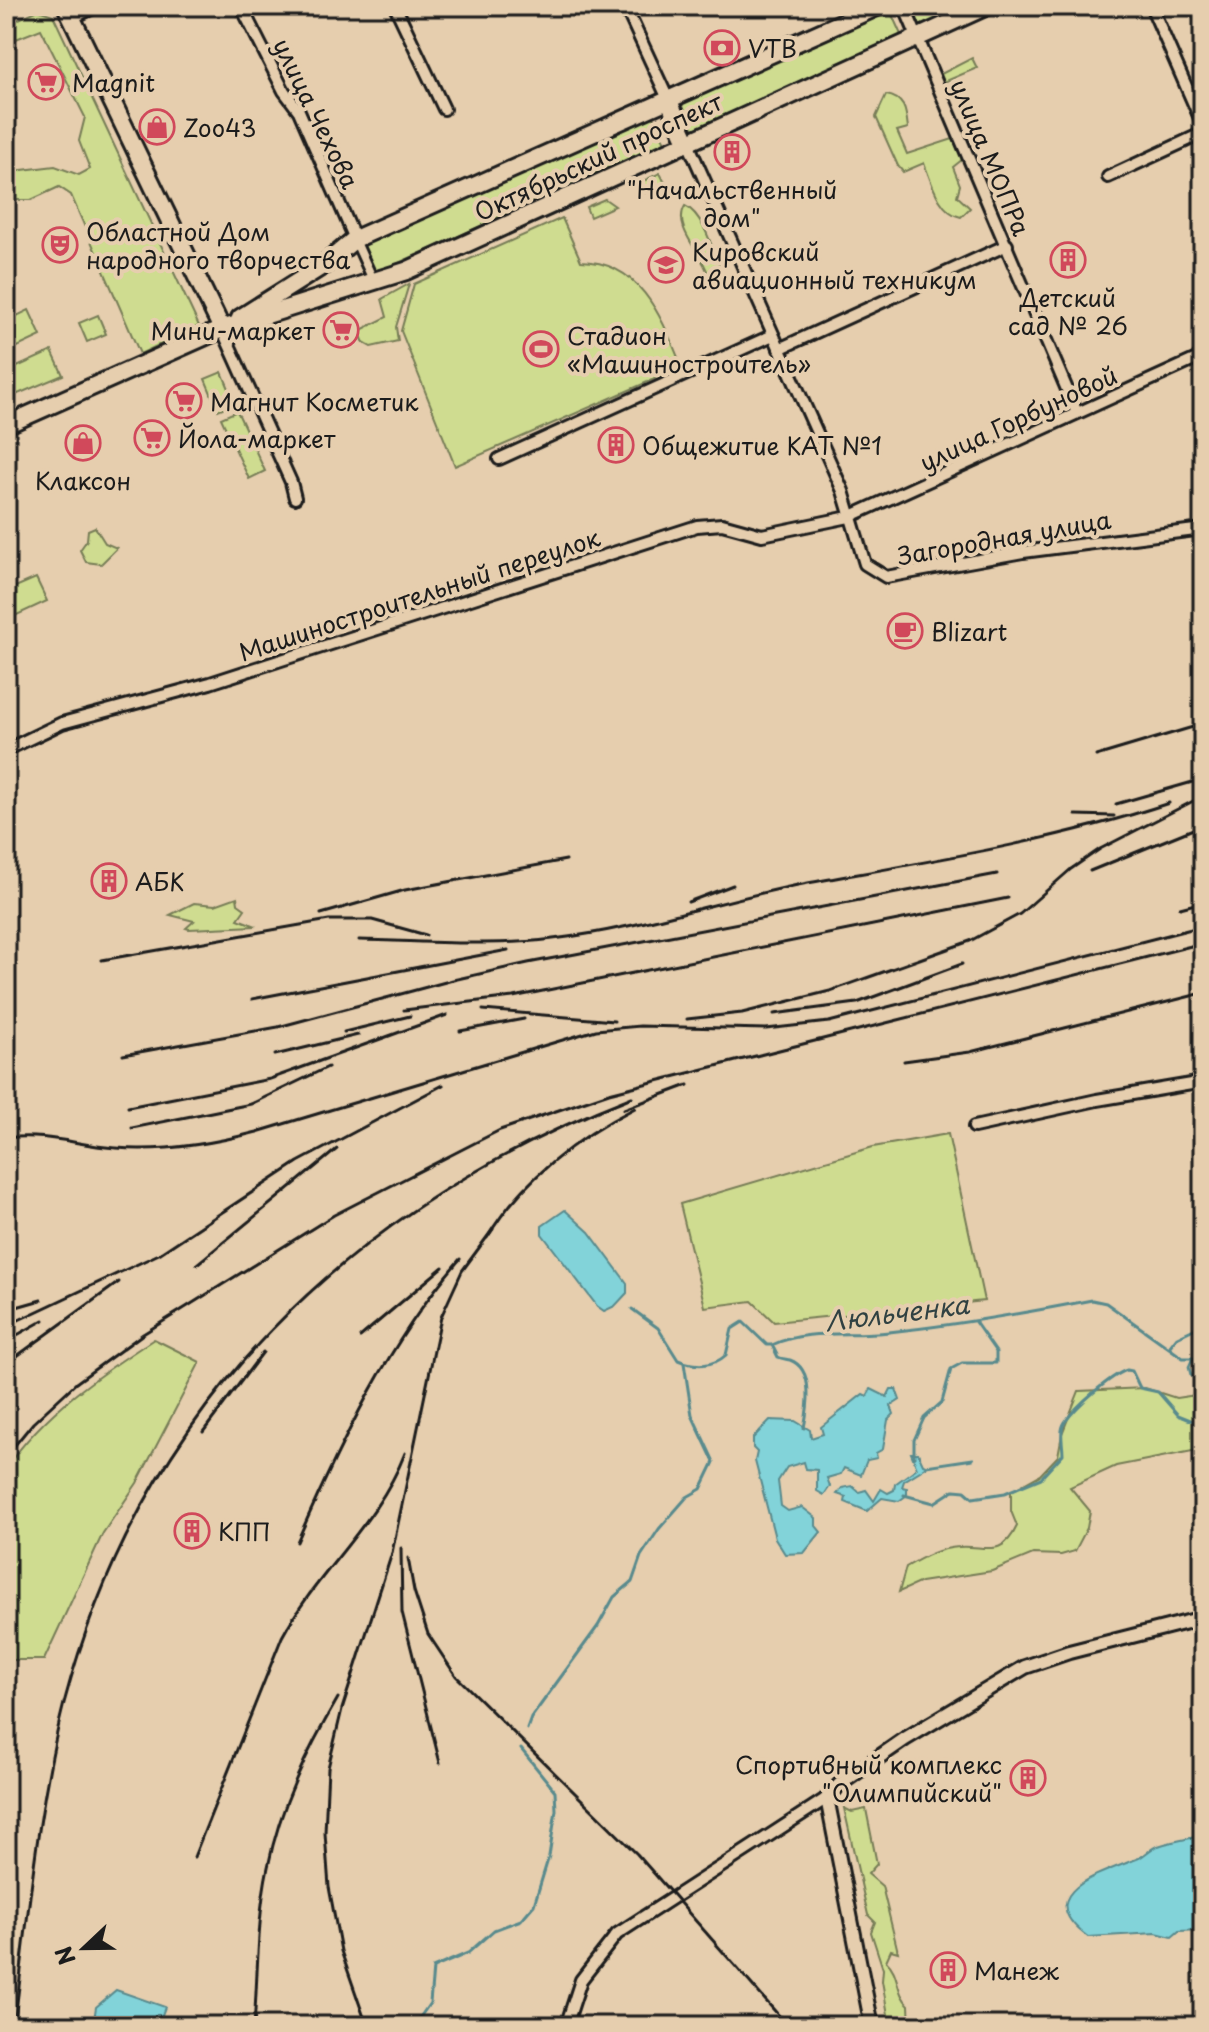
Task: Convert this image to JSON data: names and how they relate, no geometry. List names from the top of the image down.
{
  "streets": {
    "main road": ["Октябрьский проспект"],
    "street": [
      "улица Чехова",
      "улица МОПРа",
      "улица Горбуновой",
      "Загородная улица",
      "Машиностроительный переулок"
    ]
  },
  "crossings": [
    ["улица Чехова", "Октябрьский проспект"],
    ["Октябрьский проспект", "улица МОПРа"],
    ["Октябрьский проспект", "Загородная улица"],
    ["улица МОПРа", "улица Горбуновой"],
    ["улица Горбуновой", "Загородная улица"],
    ["улица Горбуновой", "Машиностроительный переулок"],
    ["Загородная улица", "Машиностроительный переулок"]
  ],
  "water": ["Люльченка"],
  "places": {
    "bank": ["VTB"],
    "supermarket": [
      "Magnit",
      "Мини-маркет",
      "Магнит Косметик",
      "Йола-маркет"
    ],
    "shop": ["Zoo43", "Клаксон"],
    "building": [
      "\"Начальственный дом\"",
      "Детский сад № 26",
      "Общежитие КАТ №1",
      "АБК",
      "КПП",
      "Спортивный комплекс \"Олимпийский\"",
      "Манеж"
    ],
    "theatre": ["Областной Дом народного творчества"],
    "school or university": ["Кировский авиационный техникум"],
    "sports": ["Стадион «Машиностроитель»"],
    "cafe": ["Blizart"]
  },
  "north": "left"
}
